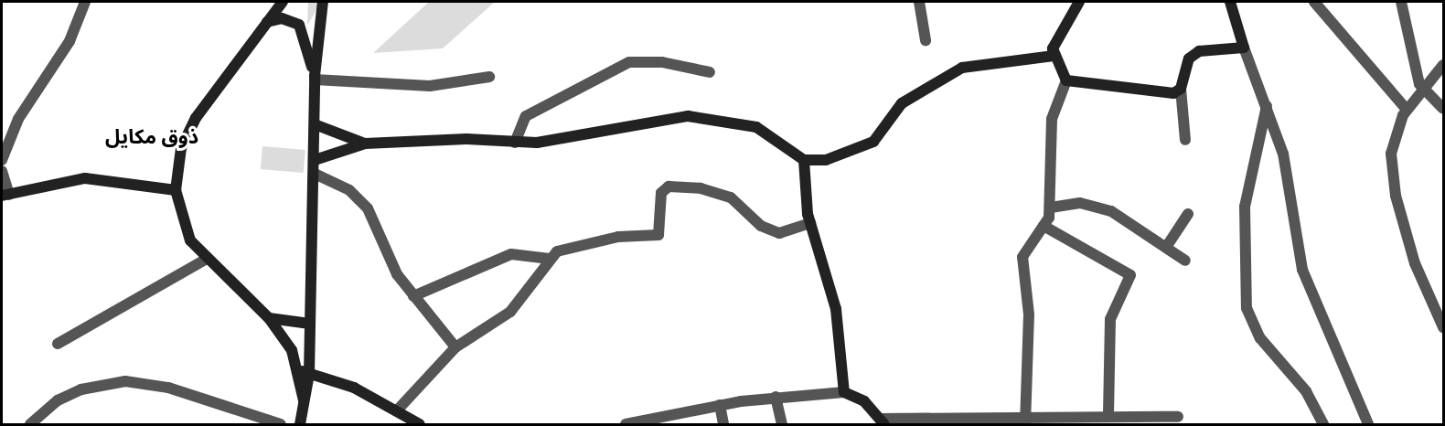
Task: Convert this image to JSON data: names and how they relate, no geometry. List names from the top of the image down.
{
  "districts": ["ذوق مكايل"]
}
